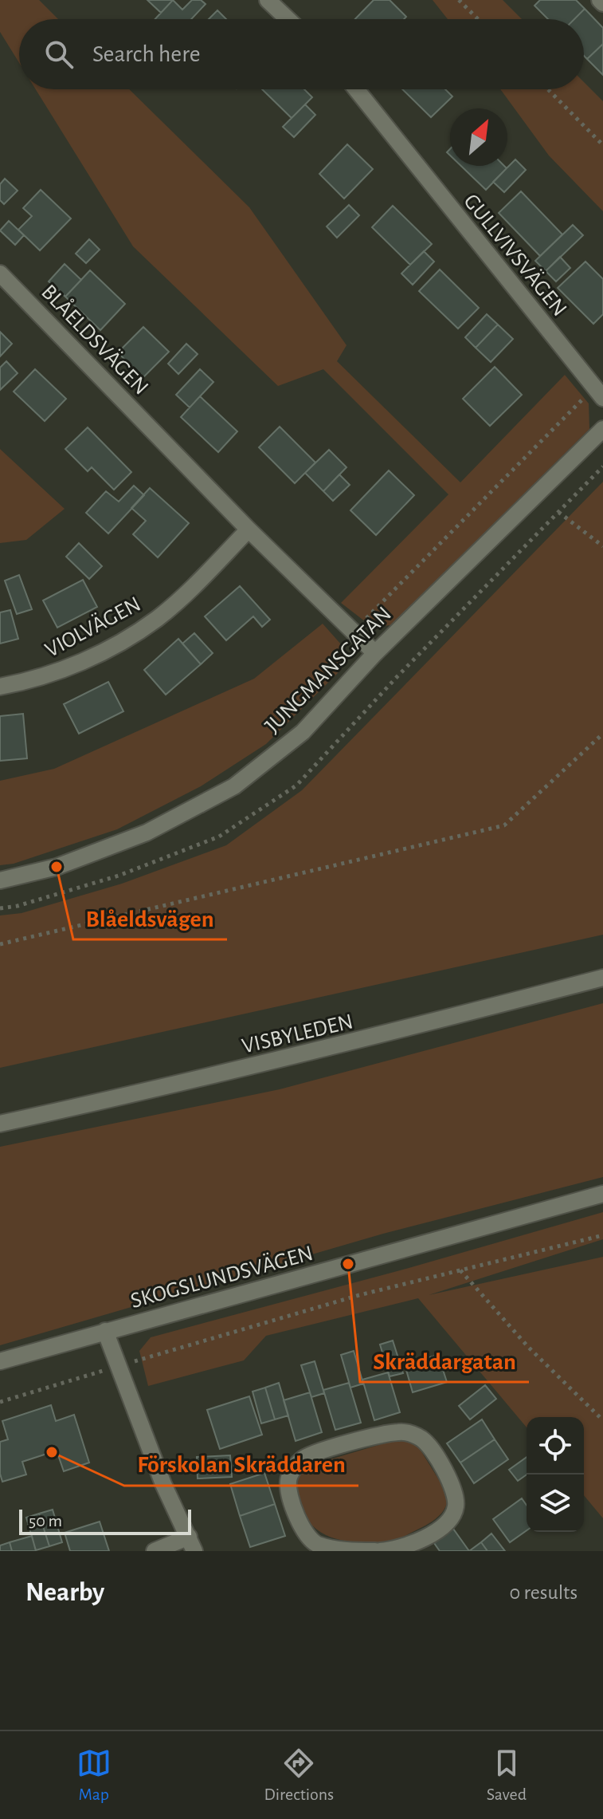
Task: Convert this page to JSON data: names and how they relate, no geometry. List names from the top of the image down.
{
  "streets": {
    "street": [
      "GULLVIVSVÄGEN",
      "BLÅELDSVÄGEN",
      "VIOLVÄGEN",
      "JUNGMANSGATAN",
      "VISBYLEDEN",
      "SKOGSLUNDSVÄGEN"
    ]
  },
  "crossings": [
    ["BLÅELDSVÄGEN", "VIOLVÄGEN"],
    ["BLÅELDSVÄGEN", "JUNGMANSGATAN"]
  ],
  "places": ["Blåeldsvägen", "Skräddargatan", "Förskolan Skräddaren"],
  "scale_bar": "50 m",
  "north": "top right",
  "page": {
    "search": "Search here",
    "scale": "50 m",
    "heading": ["Nearby", "0 results"],
    "nav": ["Map", "Directions", "Saved"]
  }
}
